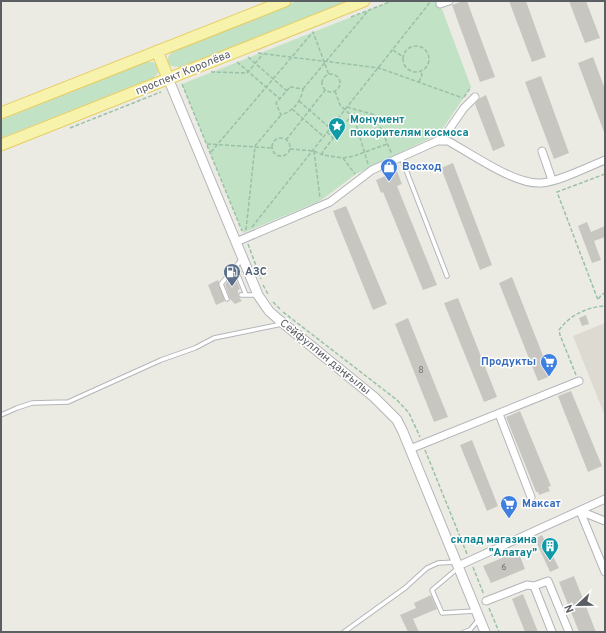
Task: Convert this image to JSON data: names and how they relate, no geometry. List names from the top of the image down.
{
  "streets": {
    "main road": ["проспект Королёва"],
    "street": ["Сейфуллин даңғылы"]
  },
  "crossings": [
    ["проспект Королёва", "Сейфуллин даңғылы"]
  ],
  "places": {
    "place": ["Монумент покорителям космоса"],
    "shop": ["Восход"],
    "fuel station": ["АЗС"],
    "supermarket": ["Продукты", "Максат"],
    "building": ["склад магазина \"Алатау\""]
  },
  "house_numbers": ["8", "6"],
  "north": "left"
}
